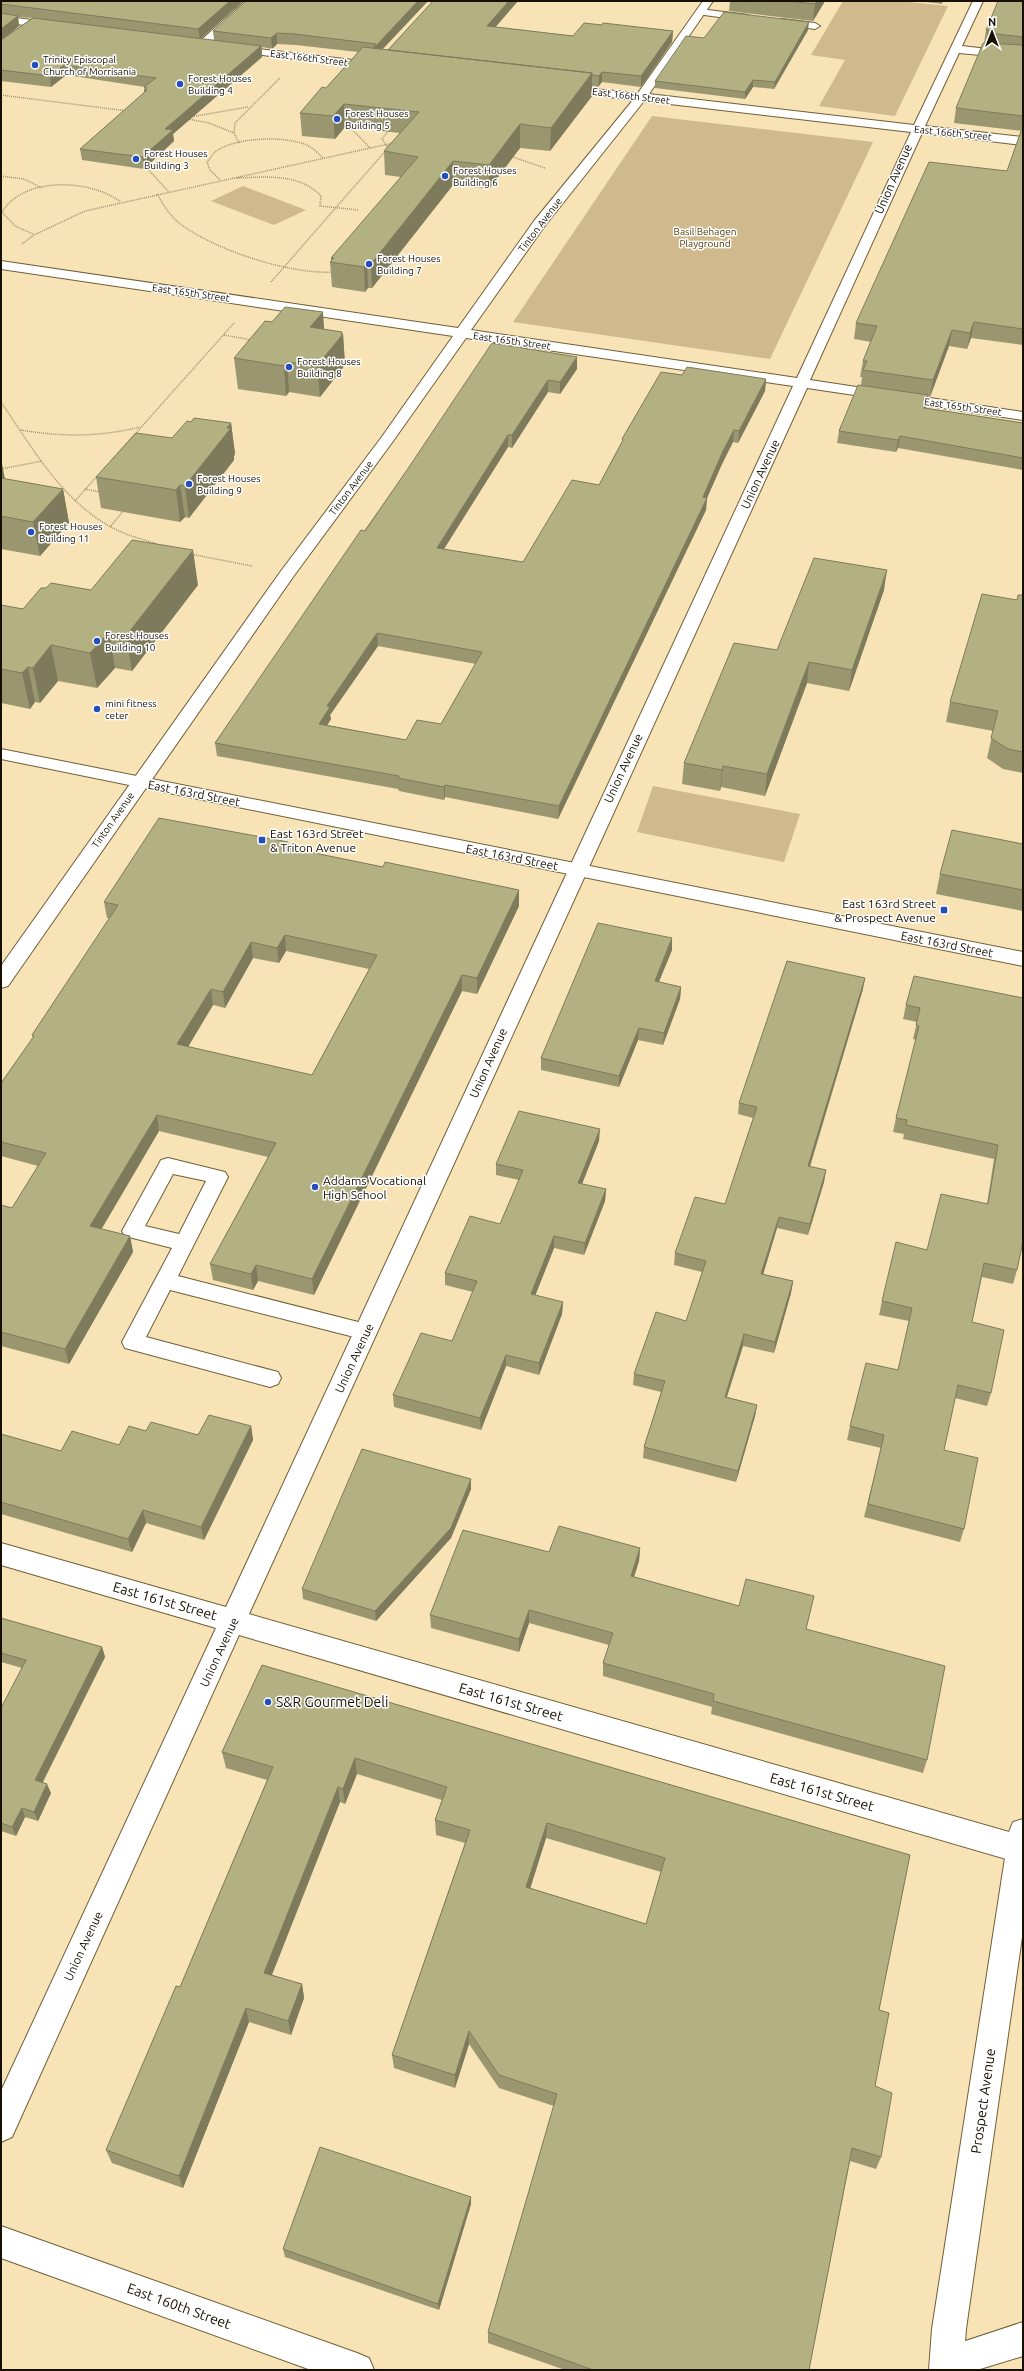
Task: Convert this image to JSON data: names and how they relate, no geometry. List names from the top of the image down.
{
  "streets": {
    "street": [
      "East 166th Street",
      "Union Avenue",
      "Tinton Avenue",
      "East 165th Street",
      "East 163rd Street",
      "East 161st Street",
      "Prospect Avenue",
      "East 160th Street"
    ]
  },
  "crossings": [
    ["East 166th Street", "Union Avenue"],
    ["East 166th Street", "Tinton Avenue"],
    ["Union Avenue", "East 165th Street"],
    ["Union Avenue", "East 163rd Street"],
    ["Union Avenue", "East 161st Street"],
    ["Tinton Avenue", "East 165th Street"],
    ["Tinton Avenue", "East 163rd Street"],
    ["East 161st Street", "Prospect Avenue"]
  ],
  "parks": ["Basil Behagen Playground"],
  "places": {
    "other": [
      "Trinity Episcopal Church of Morrisania",
      "Forest Houses Building 4",
      "Forest Houses Building 5",
      "Forest Houses Building 3",
      "Forest Houses Building 6",
      "Forest Houses Building 7",
      "Forest Houses Building 8",
      "Forest Houses Building 9",
      "Forest Houses Building 11",
      "Forest Houses Building 10",
      "mini fitness ceter",
      "Addams Vocational High School",
      "S&R Gourmet Deli"
    ],
    "transit": ["East 163rd Street & Triton Avenue", "East 163rd Street & Prospect Avenue"]
  },
  "north": "top"
}
